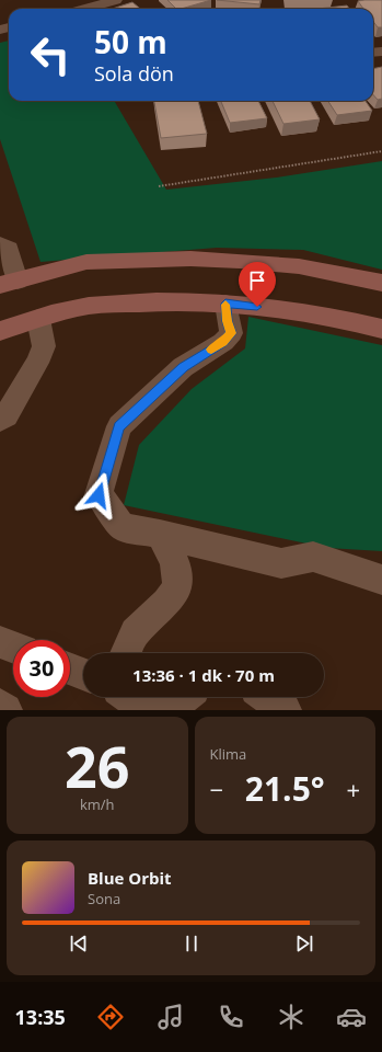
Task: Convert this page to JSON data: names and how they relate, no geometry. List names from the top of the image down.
{
  "page": {
    "turn": ["50 m", "Sola dön"],
    "limit": "30",
    "trip": "13:36 · 1 dk · 70 m",
    "tile": [
      ["26", "km/h"],
      "Klima"
    ],
    "heat": ["−", "21.5°", "+"],
    "song": ["Blue Orbit", "Sona"],
    "tabs": "13:35"
  }
}
